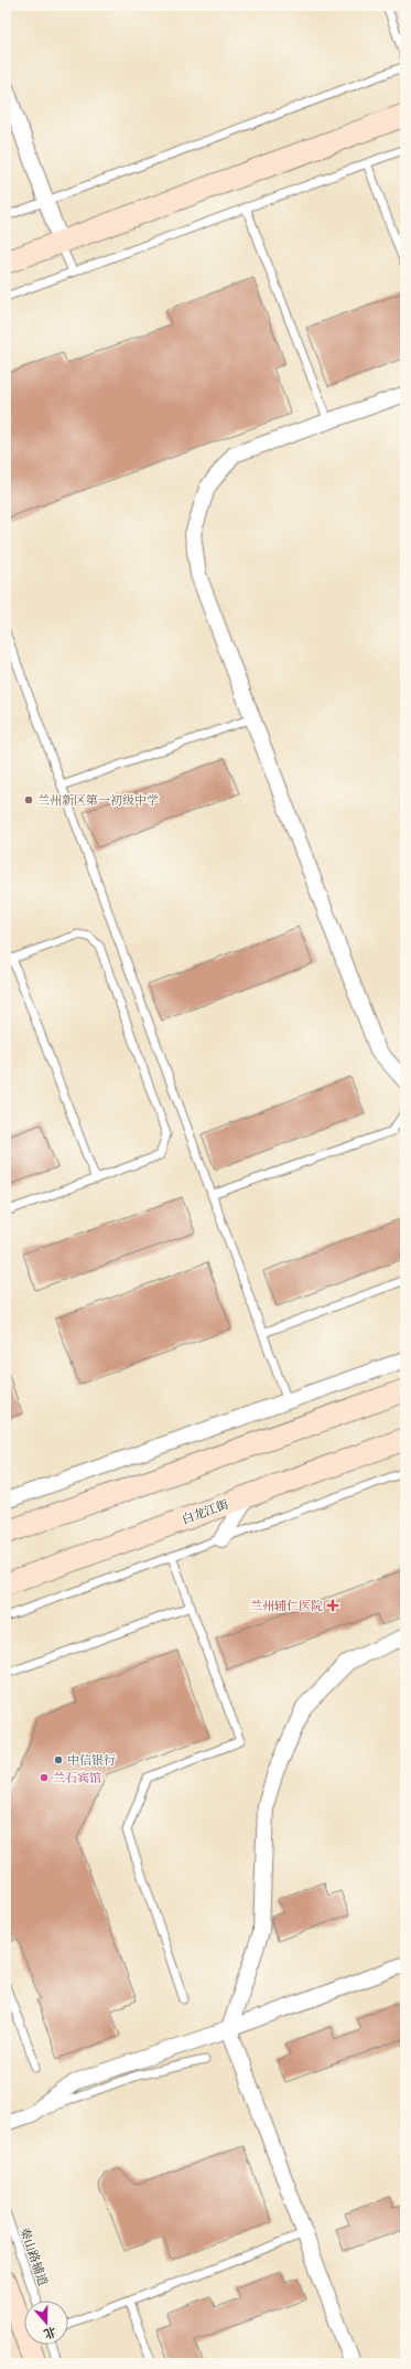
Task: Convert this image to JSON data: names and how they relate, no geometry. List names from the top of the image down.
{
  "streets": {
    "main road": ["白龙江街"],
    "lane": ["秦山路辅道"]
  },
  "places": {
    "other": ["兰州新区第一初级中学", "中信银行", "兰石宾馆"],
    "health": ["兰州辅仁医院"]
  },
  "north": "bottom"
}
